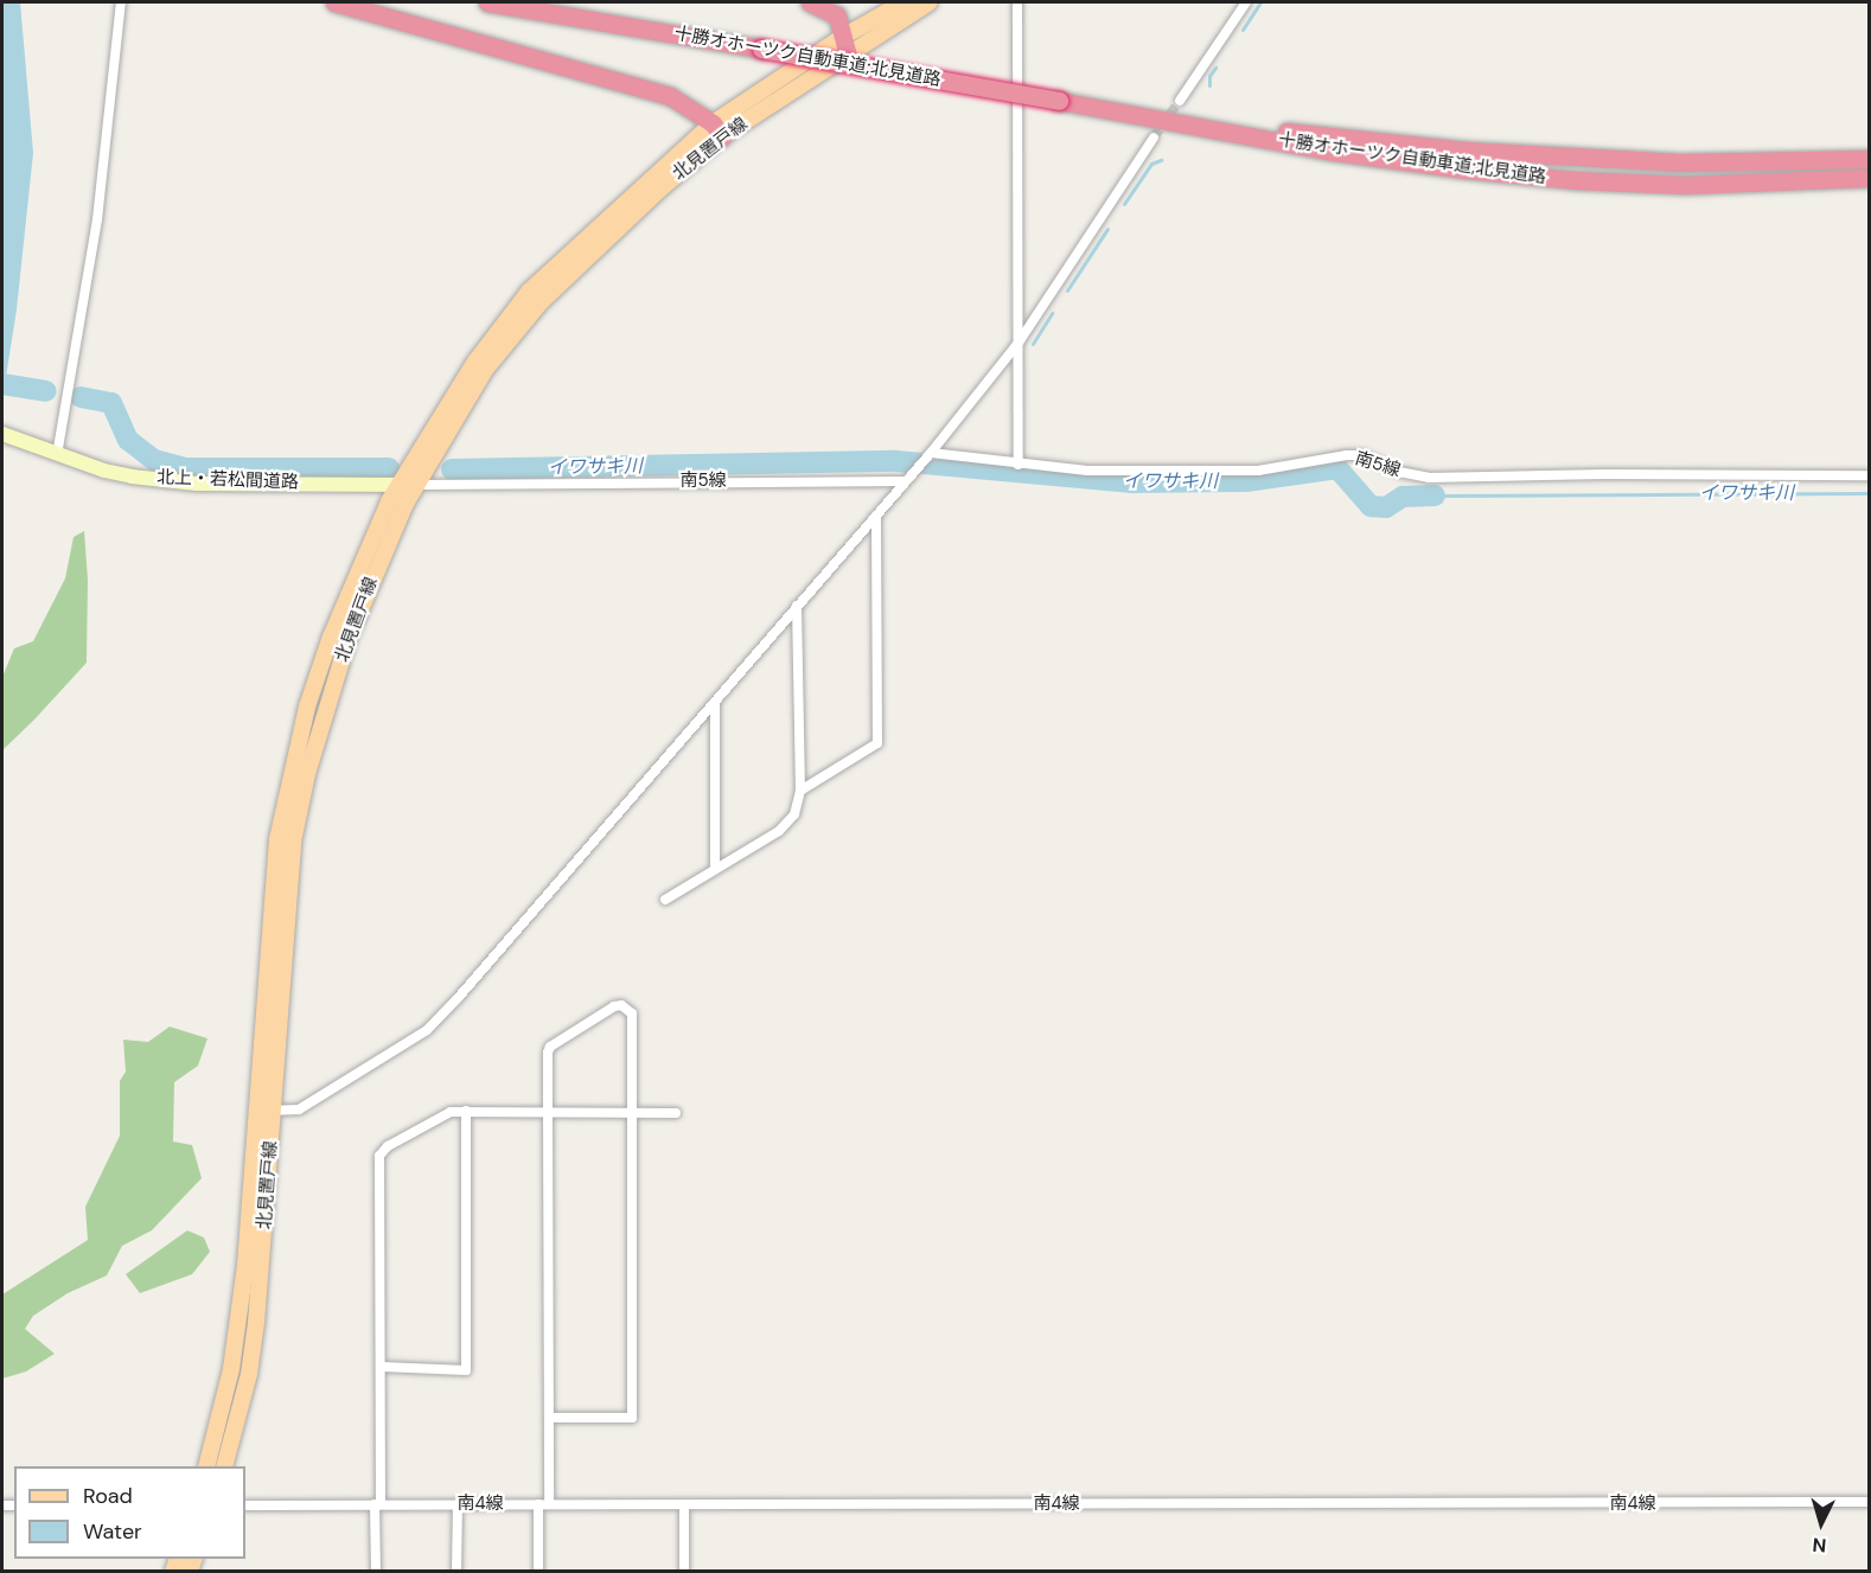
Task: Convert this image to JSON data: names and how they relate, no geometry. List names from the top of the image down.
{
  "streets": {
    "highway": ["十勝オホーツク自動車道;北見道路"],
    "main road": ["北見置戸線"],
    "street": ["南5線", "北上・若松間道路", "南4線"]
  },
  "crossings": [
    ["北見置戸線", "南5線"],
    ["北見置戸線", "北上・若松間道路"],
    ["南5線", "北上・若松間道路"]
  ],
  "water": ["イワサキ川"],
  "legend": ["Road", "Water"],
  "north": "bottom"
}
